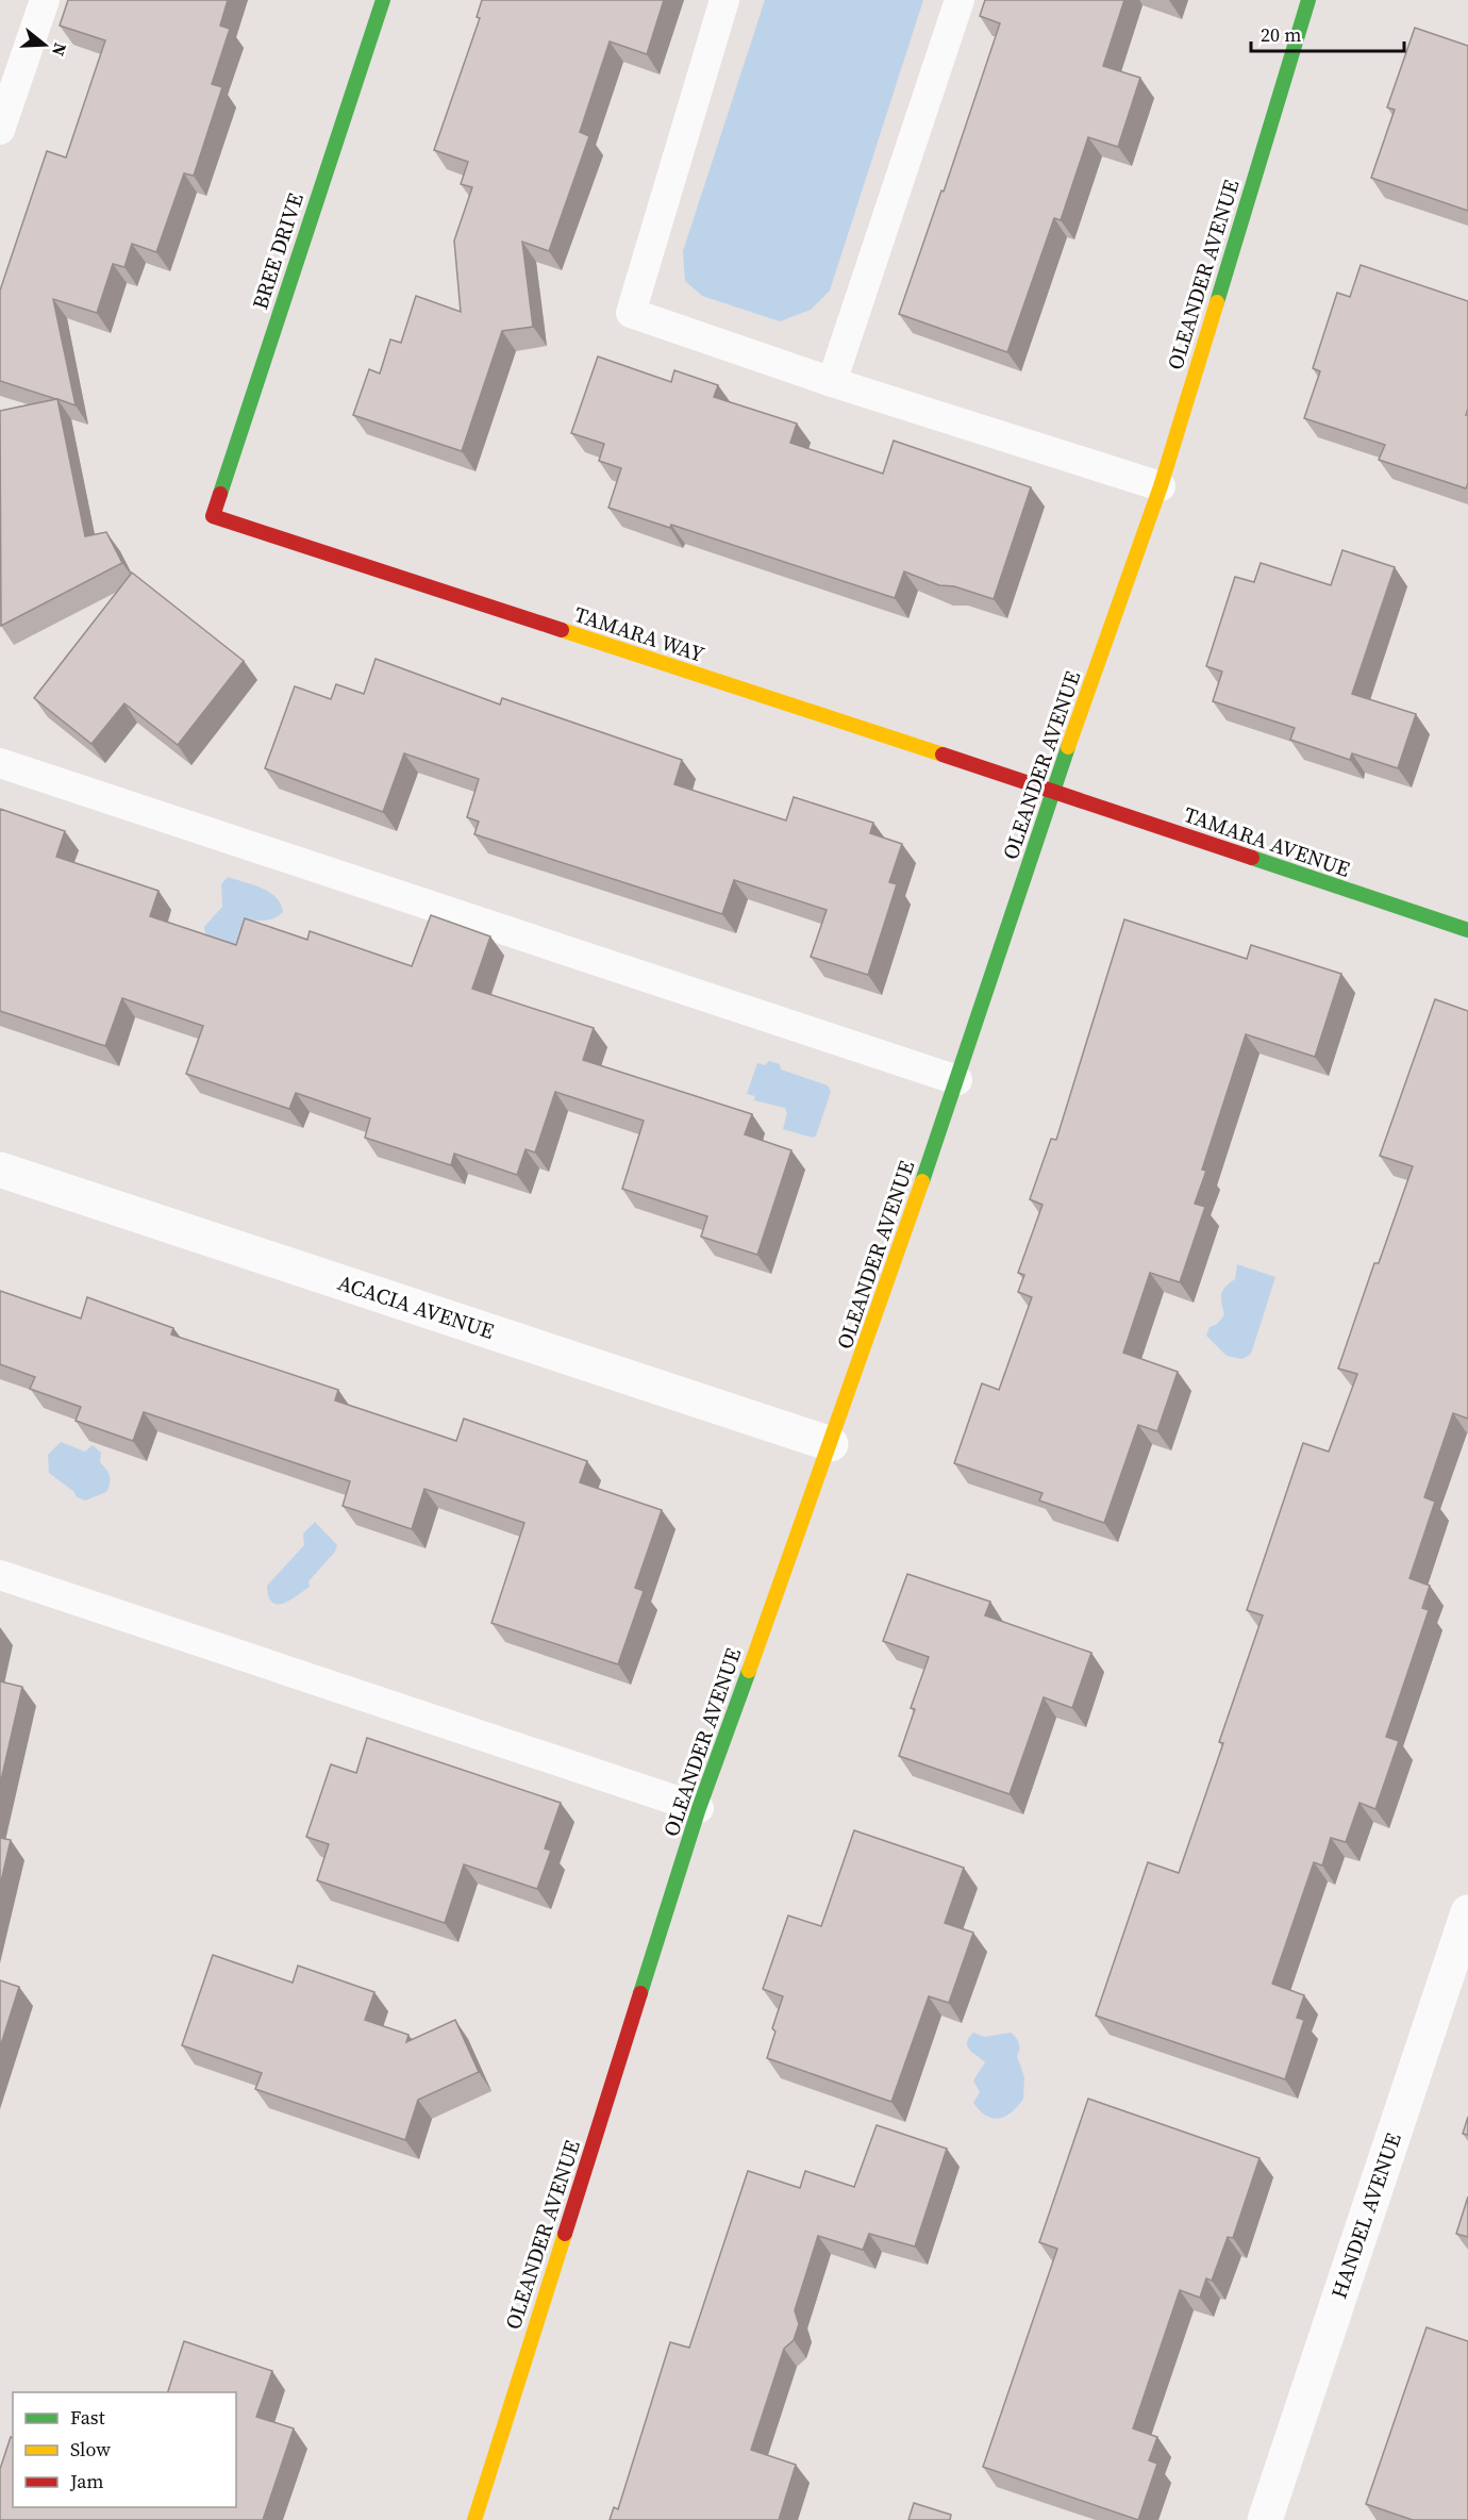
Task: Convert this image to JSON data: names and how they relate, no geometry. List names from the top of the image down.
{
  "streets": {
    "street": [
      "BREE DRIVE",
      "OLEANDER AVENUE",
      "TAMARA WAY",
      "TAMARA AVENUE",
      "ACACIA AVENUE",
      "HANDEL AVENUE"
    ]
  },
  "crossings": [
    ["BREE DRIVE", "TAMARA WAY"],
    ["OLEANDER AVENUE", "TAMARA WAY"],
    ["OLEANDER AVENUE", "TAMARA AVENUE"],
    ["OLEANDER AVENUE", "ACACIA AVENUE"],
    ["TAMARA WAY", "TAMARA AVENUE"]
  ],
  "legend": ["Fast", "Slow", "Jam"],
  "scale_bar": "20 m",
  "north": "right"
}
